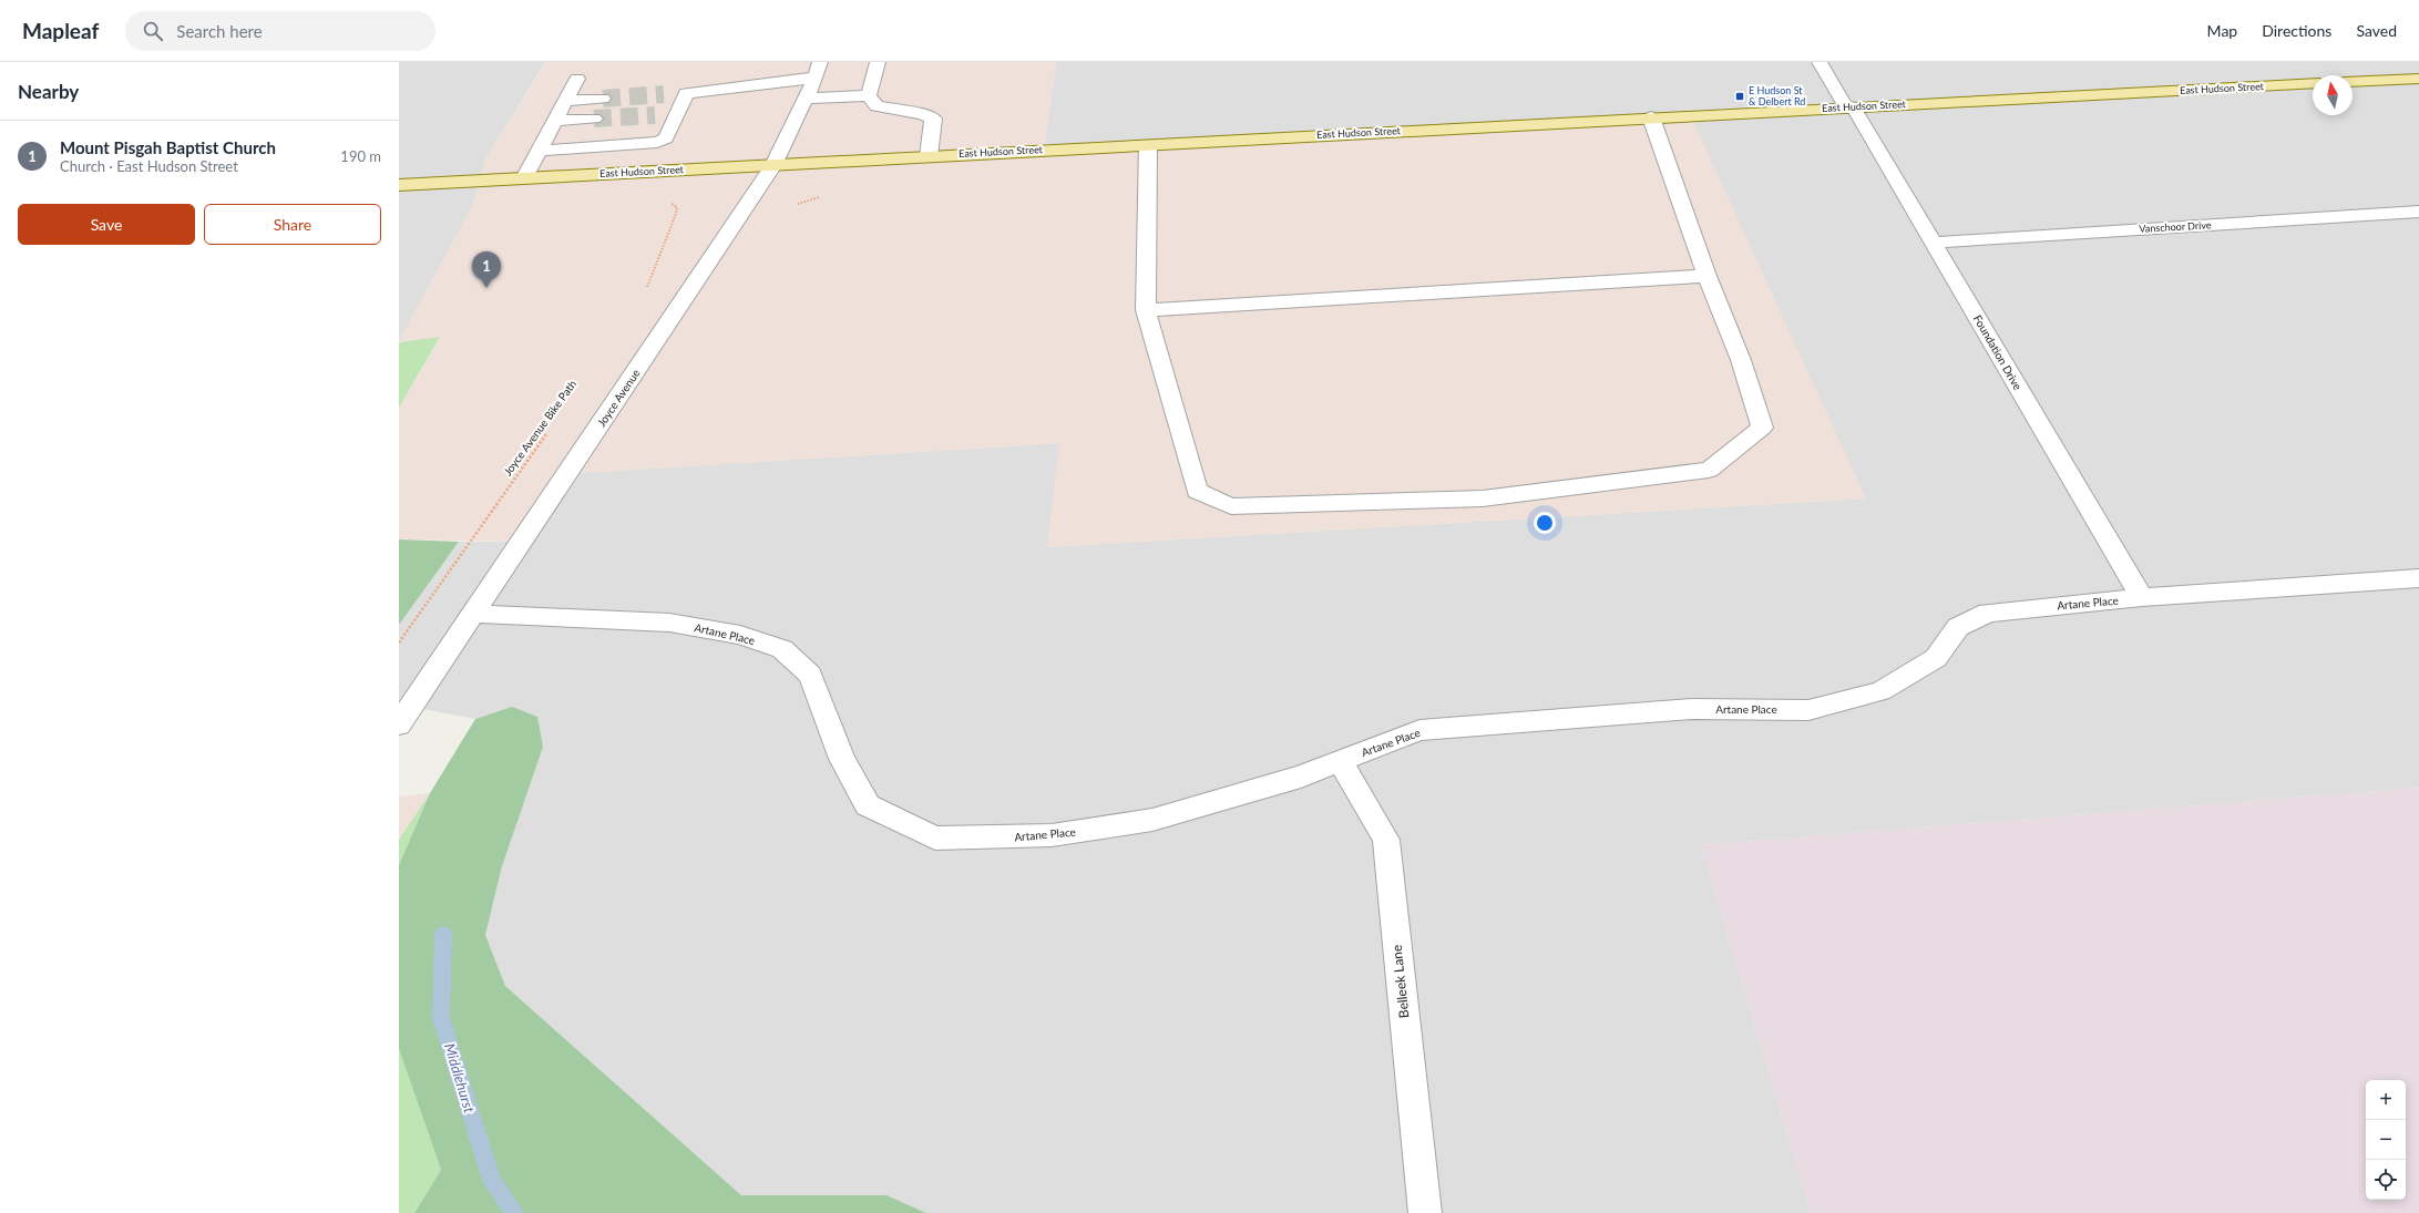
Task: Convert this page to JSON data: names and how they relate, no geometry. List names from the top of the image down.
{
  "streets": {
    "main road": ["East Hudson Street"],
    "street": [
      "Vanschoor Drive",
      "Foundation Drive",
      "Joyce Avenue",
      "Artane Place",
      "Belleek Lane"
    ],
    "path": ["Joyce Avenue Bike Path"]
  },
  "crossings": [
    ["East Hudson Street", "Foundation Drive"],
    ["East Hudson Street", "Joyce Avenue"],
    ["Vanschoor Drive", "Foundation Drive"],
    ["Foundation Drive", "Artane Place"],
    ["Joyce Avenue", "Artane Place"],
    ["Artane Place", "Belleek Lane"]
  ],
  "water": ["Middlehurst"],
  "places": {
    "transit": ["E Hudson St & Delbert Rd"]
  },
  "north": "top",
  "page": {
    "header": "Mapleaf",
    "search": "Search here",
    "nav": ["Map", "Directions", "Saved"],
    "heading": "Nearby",
    "list": [
      {
        "mark": "1",
        "name": "Mount Pisgah Baptist Church",
        "note": "Church · East Hudson Street",
        "value": "190 m"
      }
    ],
    "buttons": ["Save", "Share"],
    "pins": "1",
    "map_buttons": ["+", "−"]
  }
}
